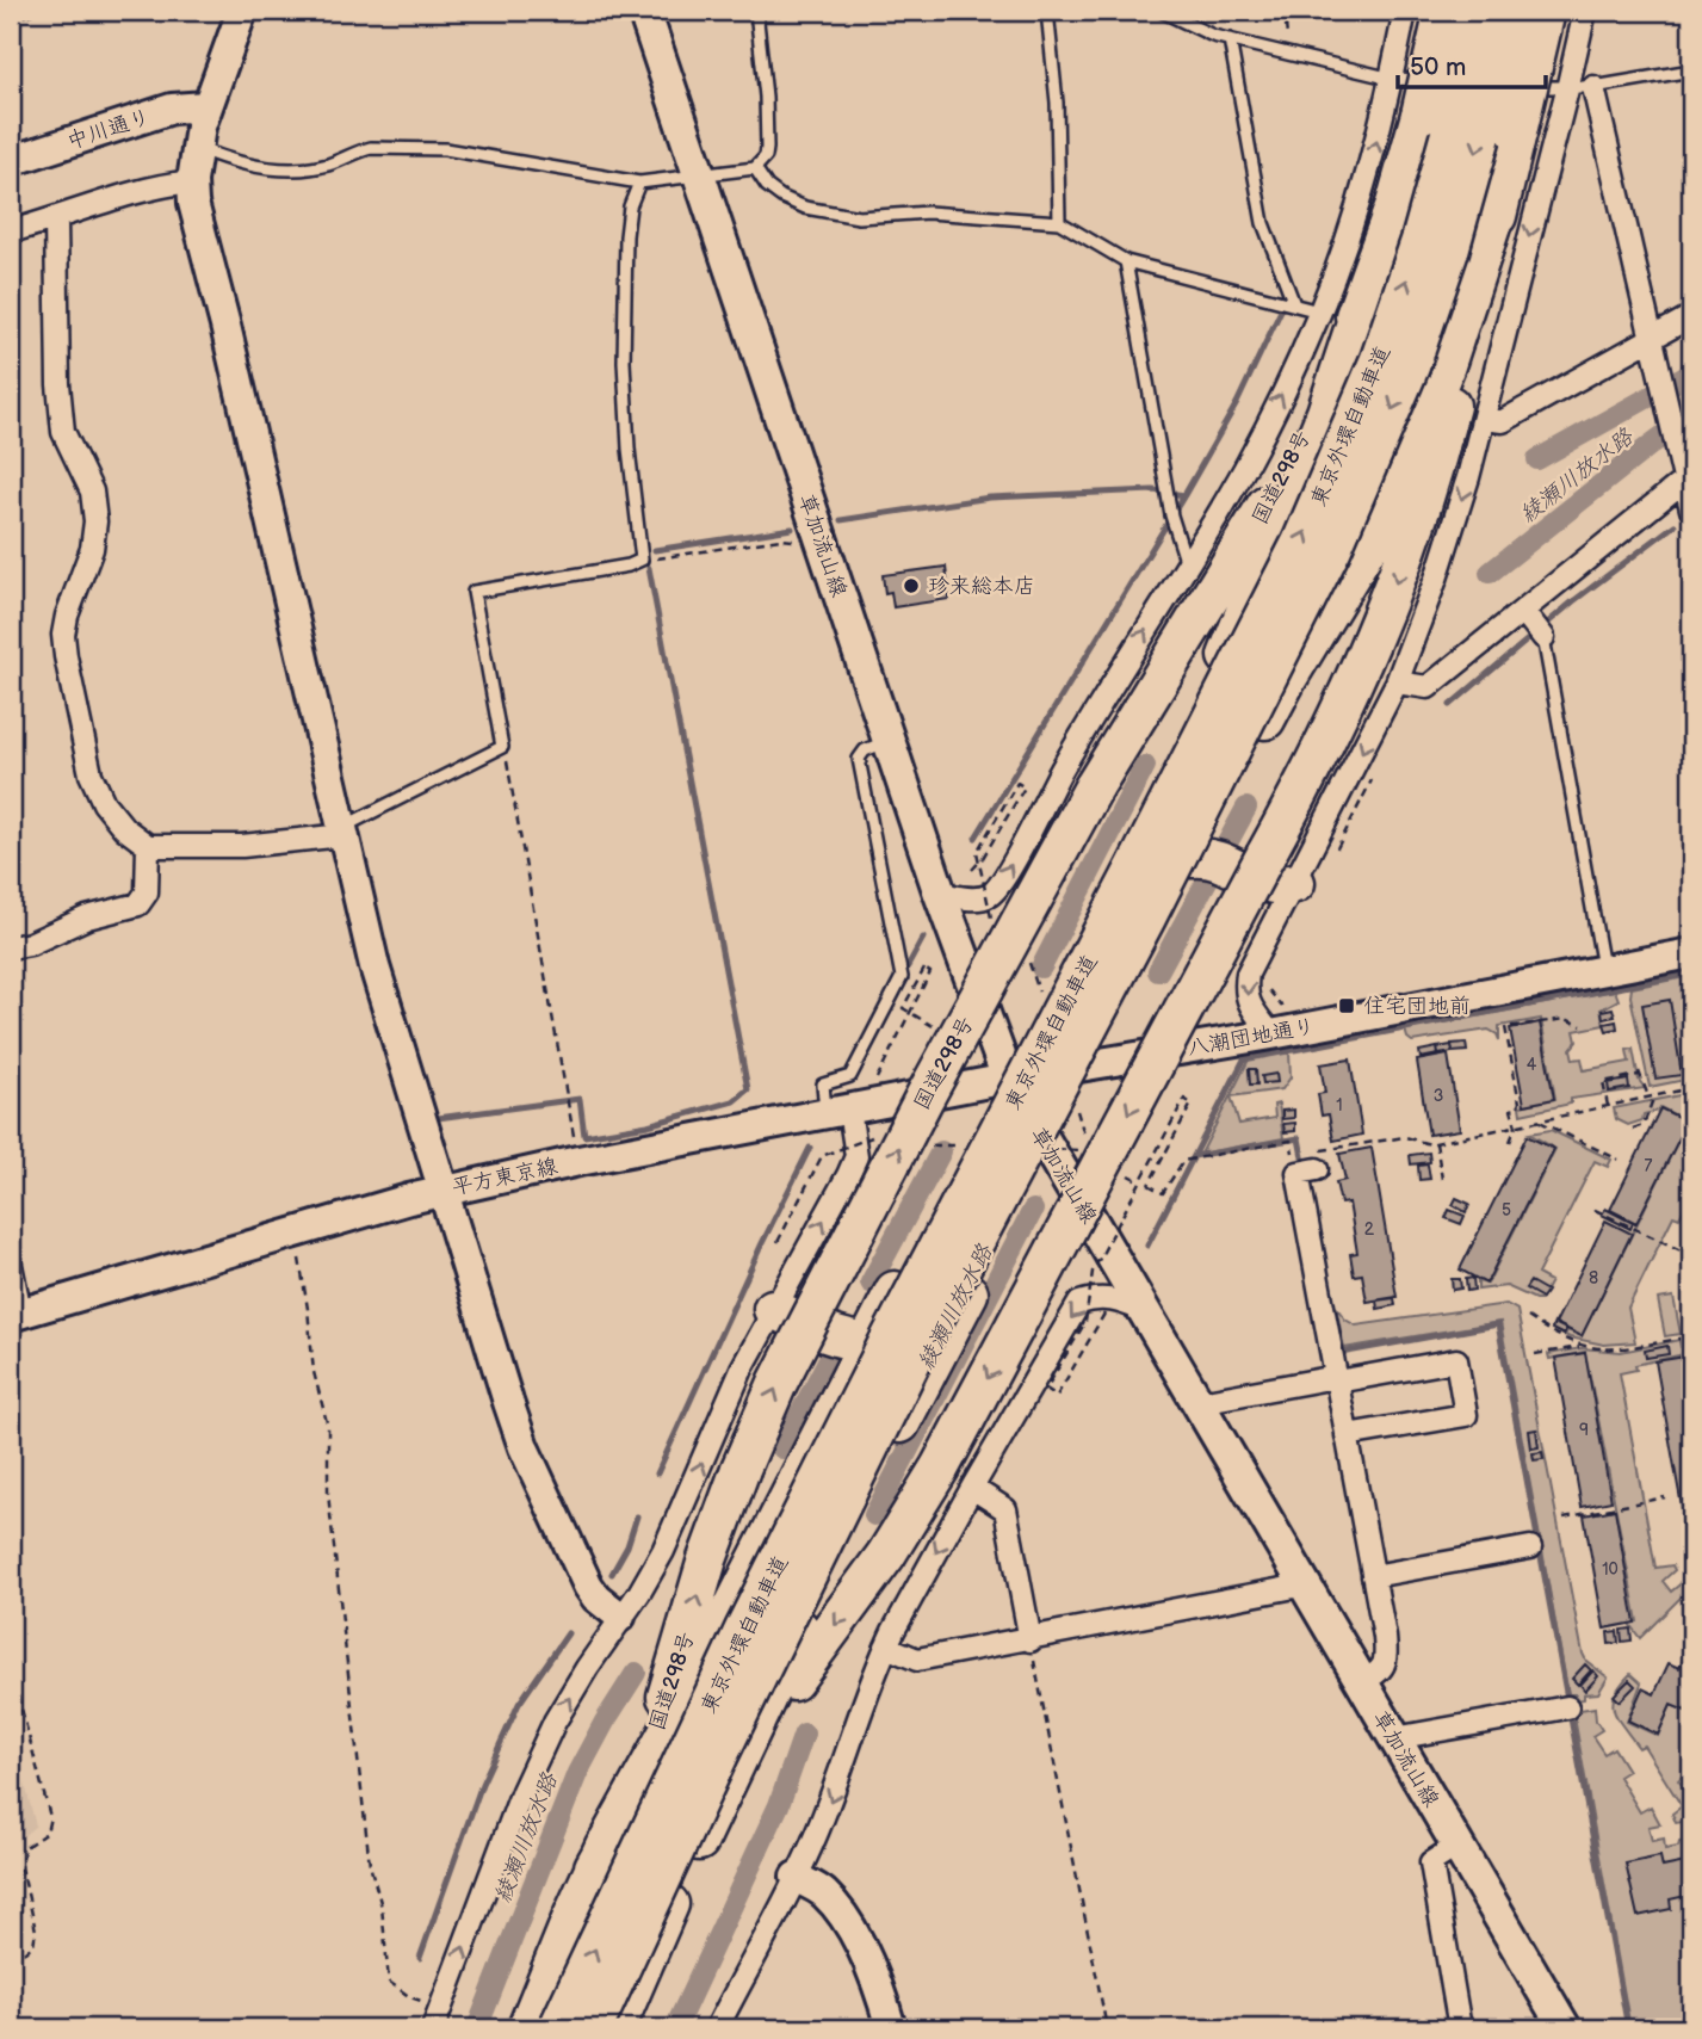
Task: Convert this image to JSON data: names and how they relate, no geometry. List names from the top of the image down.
{
  "streets": {
    "highway": ["東京外環自動車道", "国道298号"],
    "main road": ["草加流山線"],
    "street": ["中川通り", "八潮団地通り", "平方東京線"]
  },
  "crossings": [
    ["国道298号", "草加流山線"],
    ["国道298号", "八潮団地通り"],
    ["国道298号", "平方東京線"],
    ["草加流山線", "八潮団地通り"],
    ["草加流山線", "平方東京線"],
    ["八潮団地通り", "平方東京線"]
  ],
  "water": ["綾瀬川放水路"],
  "places": {
    "other": ["珍来総本店"],
    "transit": ["住宅団地前"]
  },
  "house_numbers": [
    "4",
    "3",
    "1",
    "7",
    "5",
    "2",
    "8",
    "9",
    "10"
  ],
  "scale_bar": "50 m"
}
